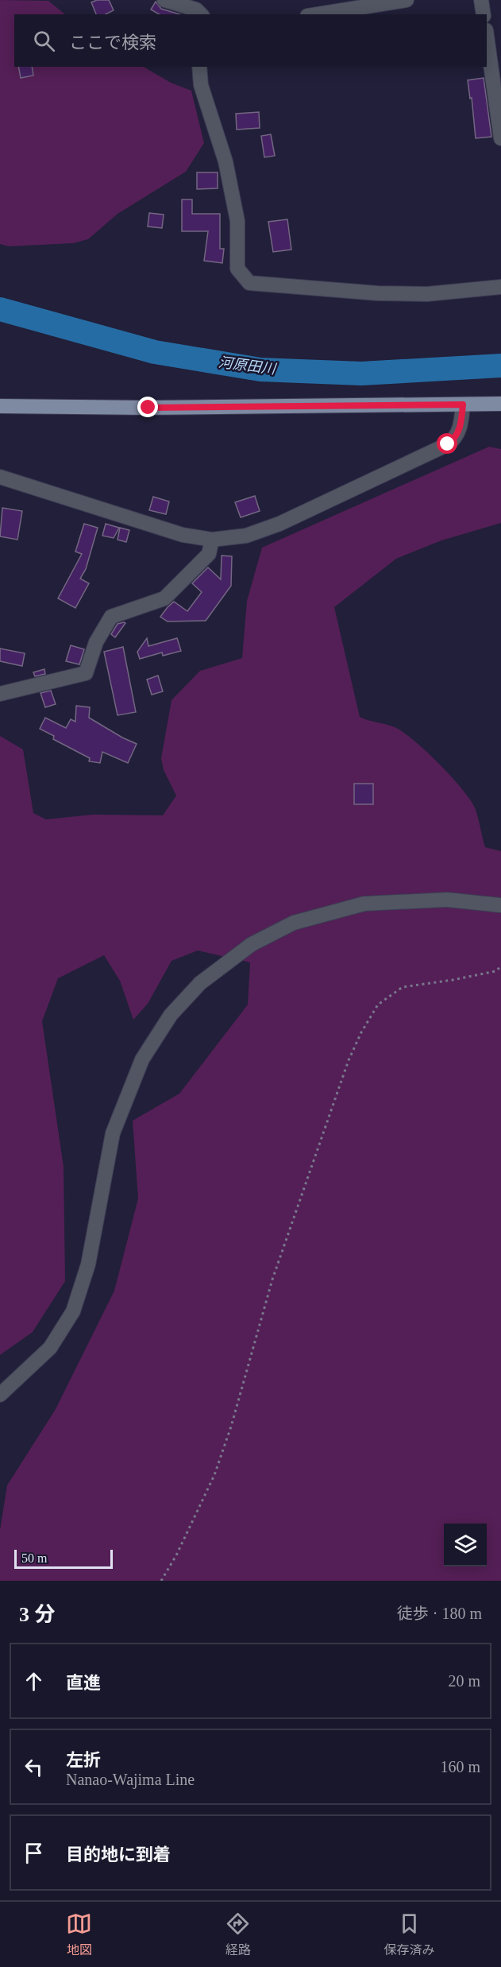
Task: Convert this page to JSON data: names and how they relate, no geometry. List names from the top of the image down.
{
  "water": ["河原田川"],
  "scale_bar": "50 m",
  "page": {
    "search": "ここで検索",
    "scale": "50 m",
    "heading": ["3 分", "徒歩 · 180 m"],
    "list": [
      ["直進", "20 m"],
      ["左折", "Nanao-Wajima Line", "160 m"],
      "目的地に到着"
    ],
    "nav": ["地図", "経路", "保存済み"]
  }
}
